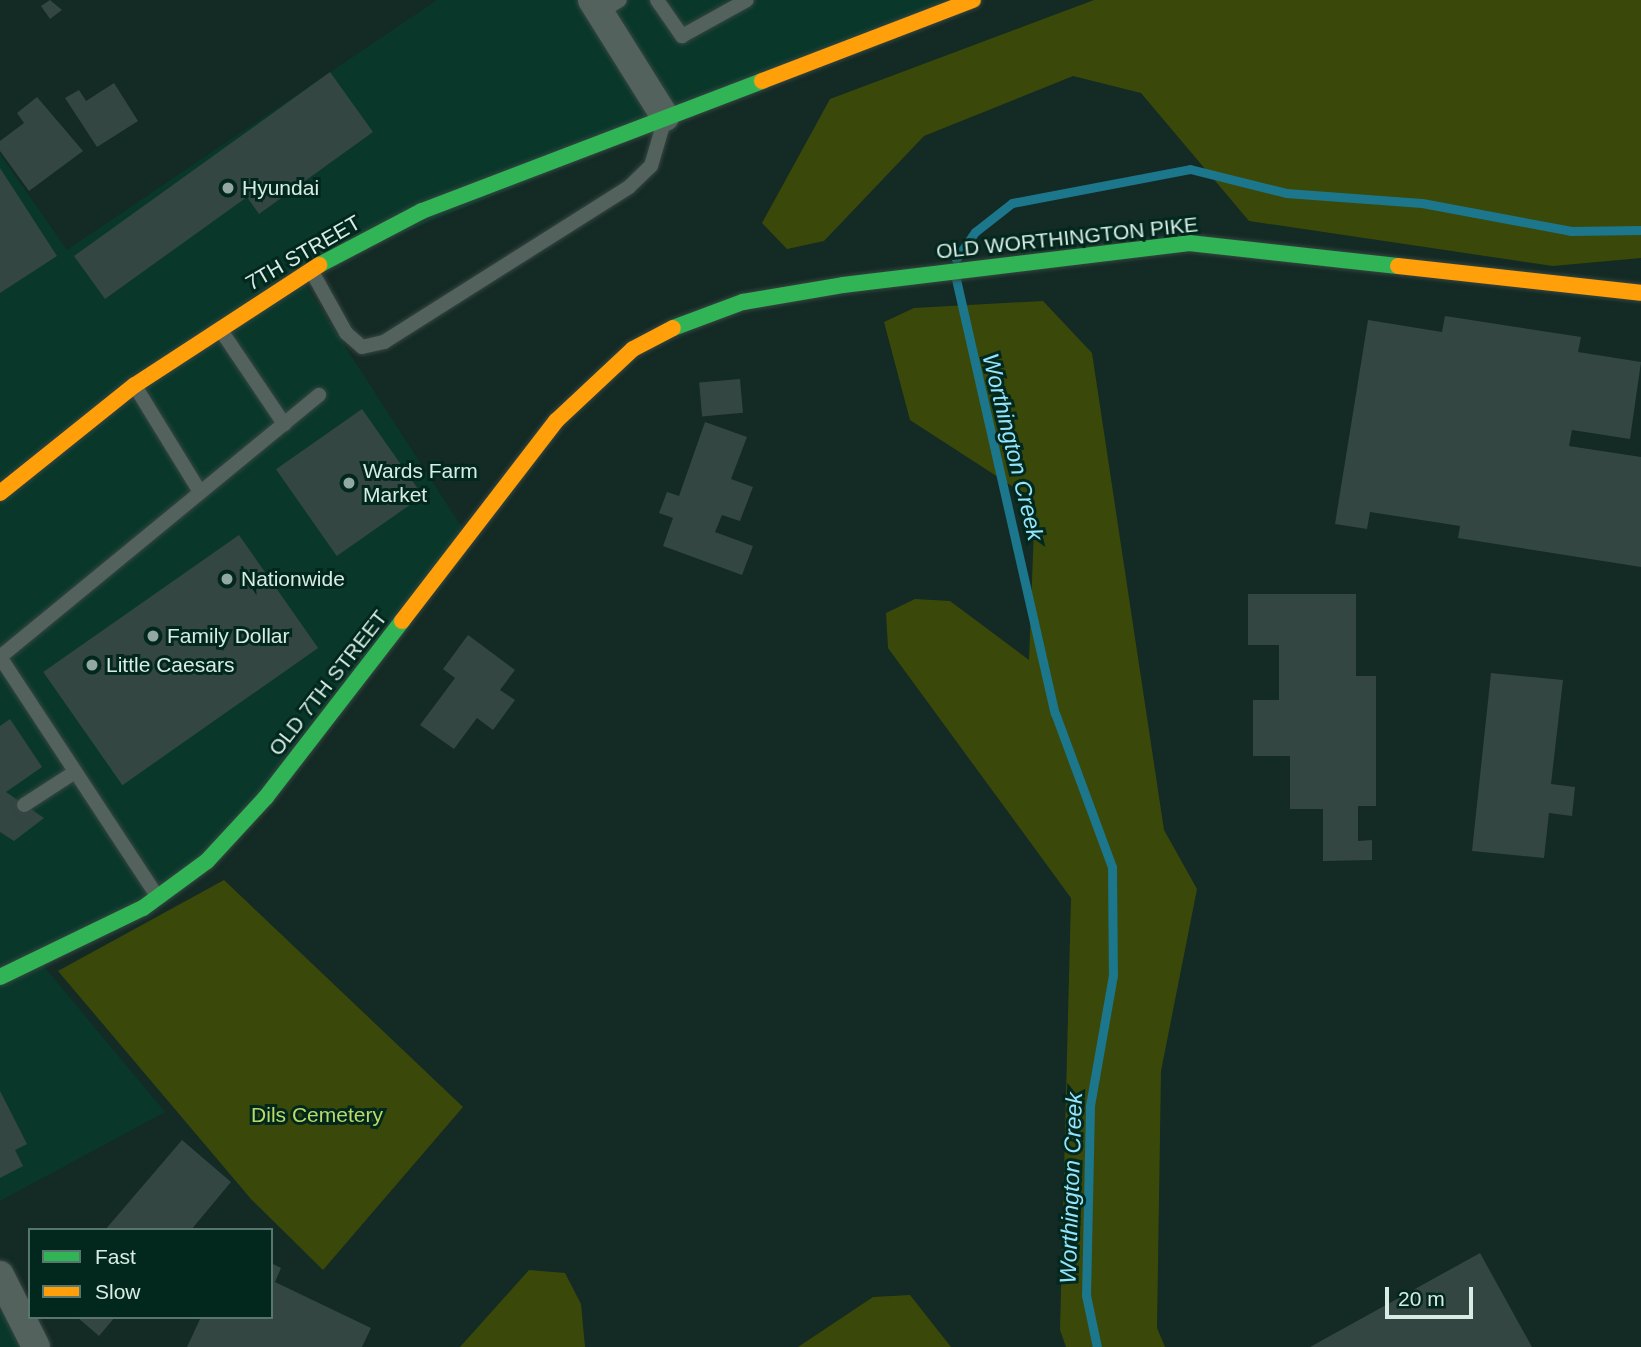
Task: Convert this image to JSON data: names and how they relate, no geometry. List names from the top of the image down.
{
  "streets": {
    "street": ["OLD WORTHINGTON PIKE", "7TH STREET", "OLD 7TH STREET"]
  },
  "crossings": [
    ["OLD WORTHINGTON PIKE", "OLD 7TH STREET"]
  ],
  "water": ["Worthington Creek"],
  "parks": ["Dils Cemetery"],
  "places": [
    "Hyundai",
    "Wards Farm Market",
    "Nationwide",
    "Family Dollar",
    "Little Caesars"
  ],
  "legend": ["Fast", "Slow"],
  "scale_bar": "20 m"
}
